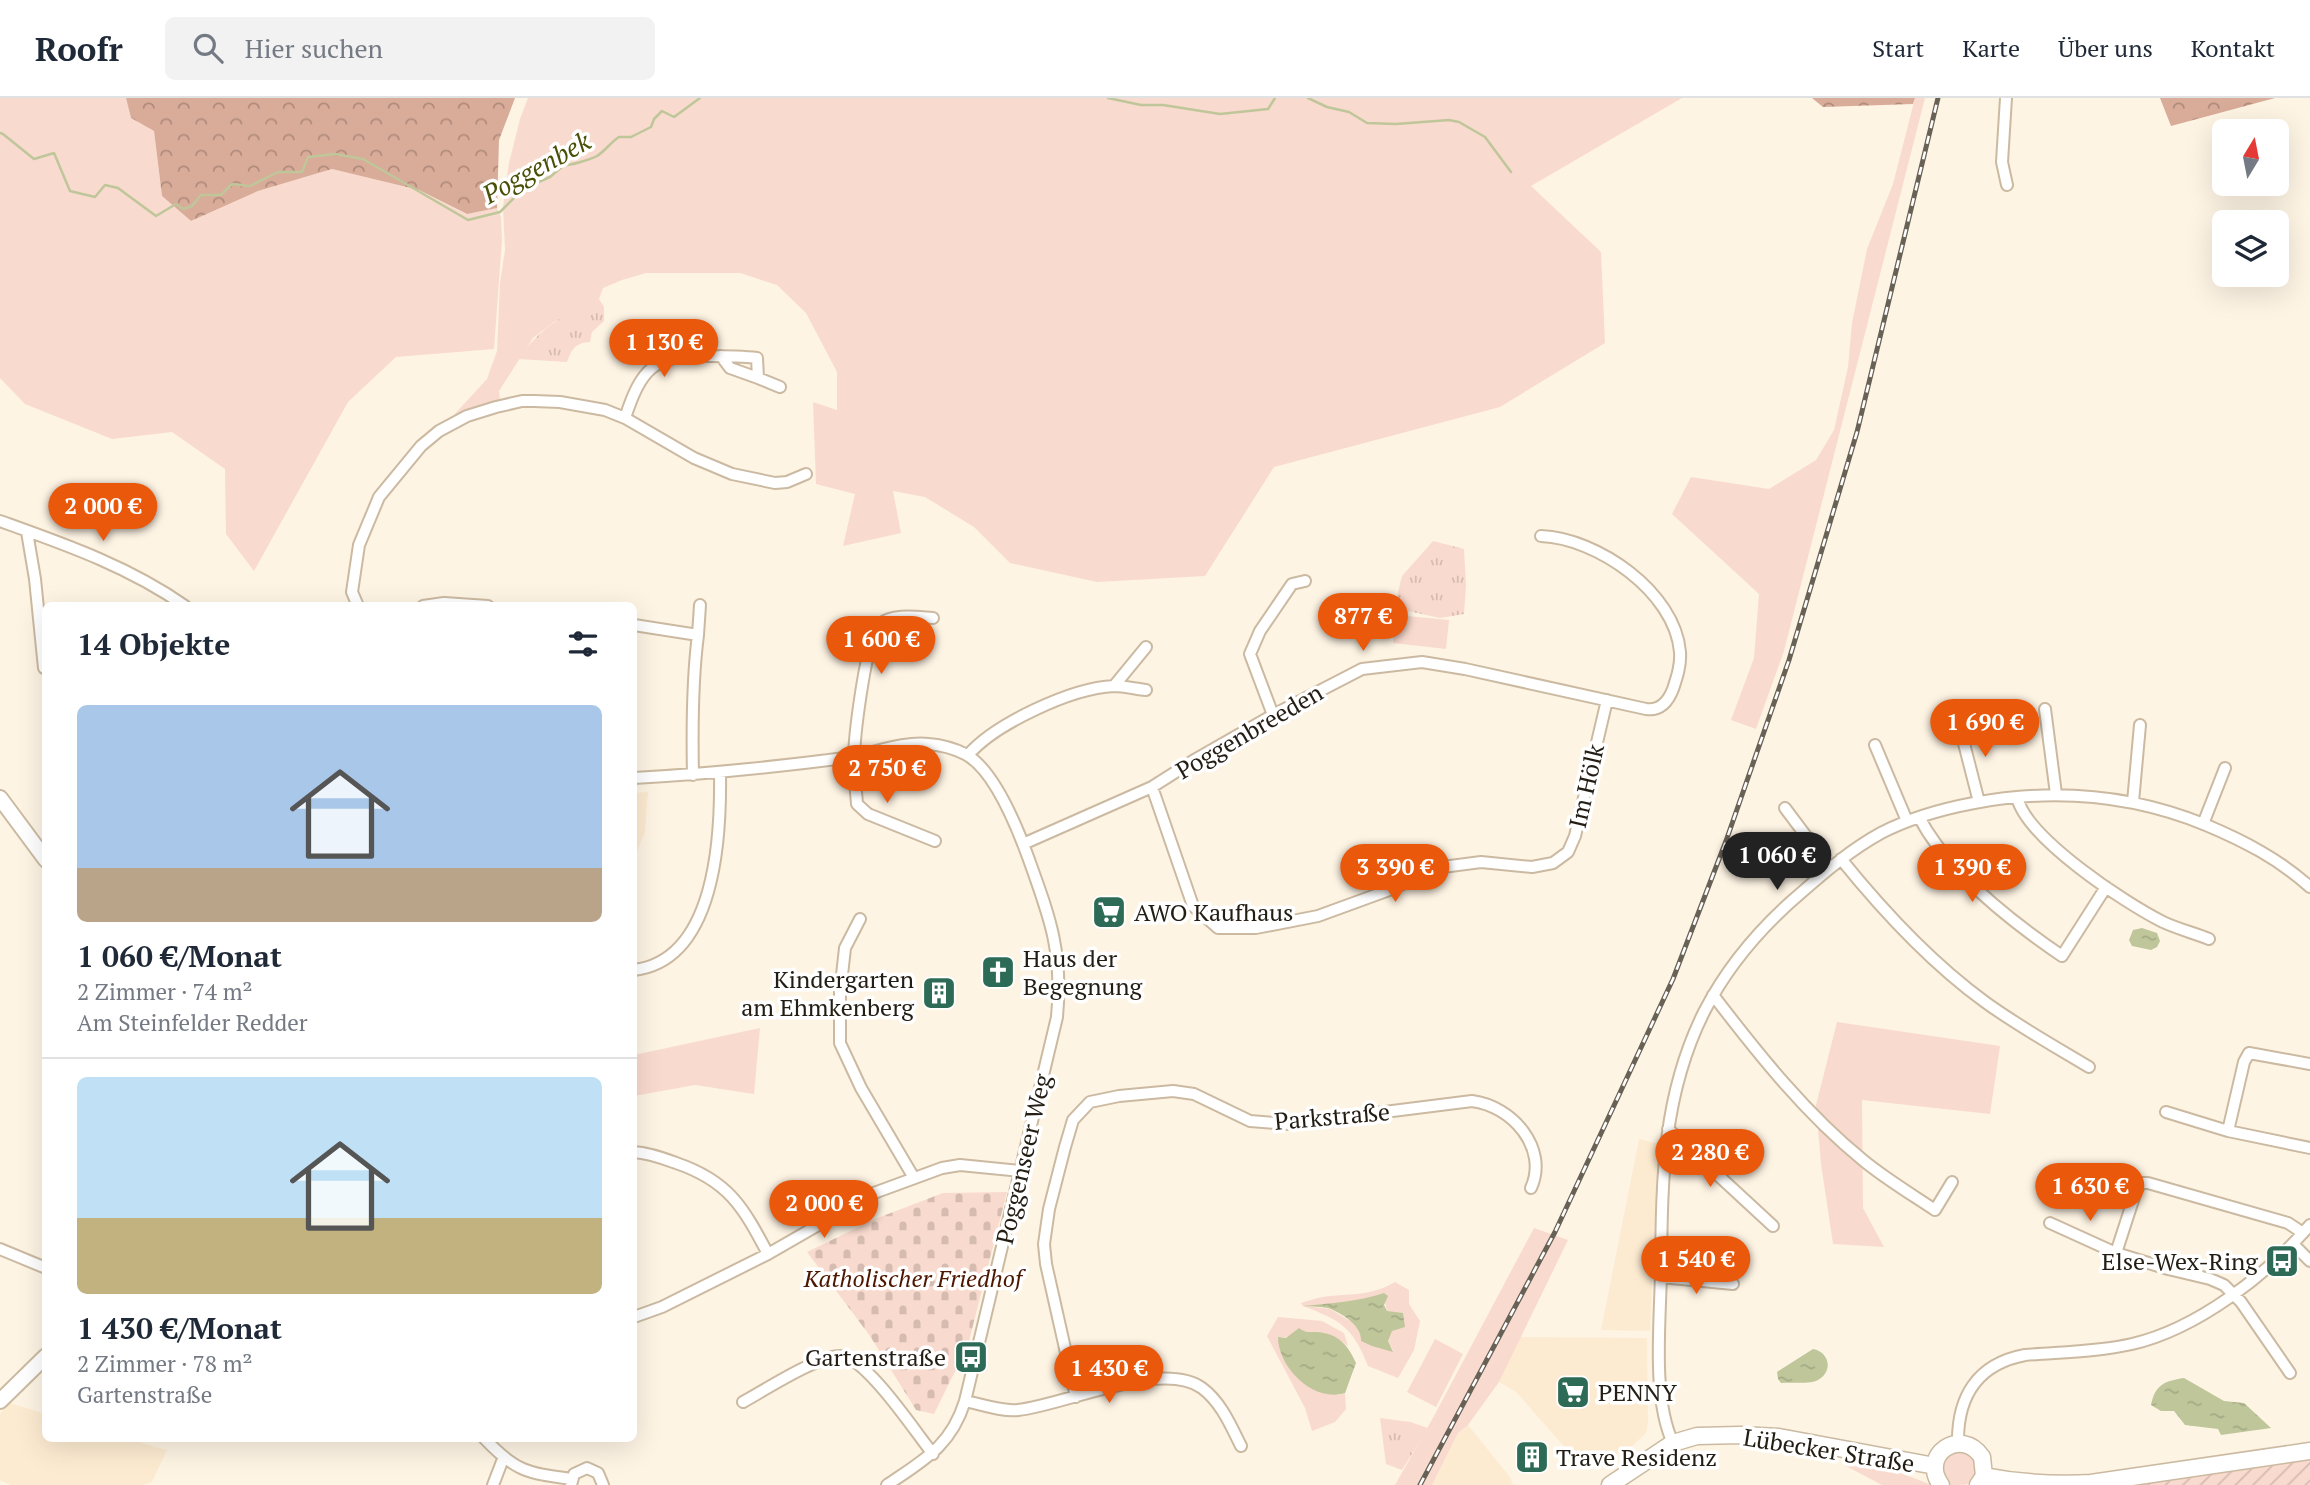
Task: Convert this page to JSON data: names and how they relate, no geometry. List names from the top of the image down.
{
  "streets": {
    "main road": ["Lübecker Straße"],
    "street": [
      "Poggenbreeden",
      "Im Hölk",
      "Parkstraße",
      "Poggenseer Weg"
    ]
  },
  "crossings": [
    ["Poggenbreeden", "Im Hölk"],
    ["Poggenbreeden", "Poggenseer Weg"]
  ],
  "water": ["Poggenbek"],
  "parks": ["Katholischer Friedhof"],
  "places": {
    "supermarket": ["AWO Kaufhaus", "PENNY"],
    "church": ["Haus der Begegnung"],
    "building": ["Kindergarten am Ehmkenberg", "Trave Residenz"],
    "bus stop": ["Else-Wex-Ring", "Gartenstraße"]
  },
  "north": "top",
  "page": {
    "header": "Roofr",
    "search": "Hier suchen",
    "nav": [
      "Start",
      "Karte",
      "Über uns",
      "Kontakt"
    ],
    "price": [
      "1 130 €",
      "2 000 €",
      "877 €",
      "1 600 €",
      "1 690 €",
      "2 750 €",
      "1 060 €",
      "3 390 €",
      "1 390 €",
      "2 280 €",
      "1 630 €",
      "2 000 €",
      "1 540 €",
      "1 430 €"
    ],
    "heading": "14 Objekte",
    "list": [
      {
        "name": "1 060 €/Monat",
        "note": "2 Zimmer · 74 m² · Am Steinfelder Redder"
      },
      {
        "name": "1 430 €/Monat",
        "note": "2 Zimmer · 78 m² · Gartenstraße"
      }
    ]
  }
}
